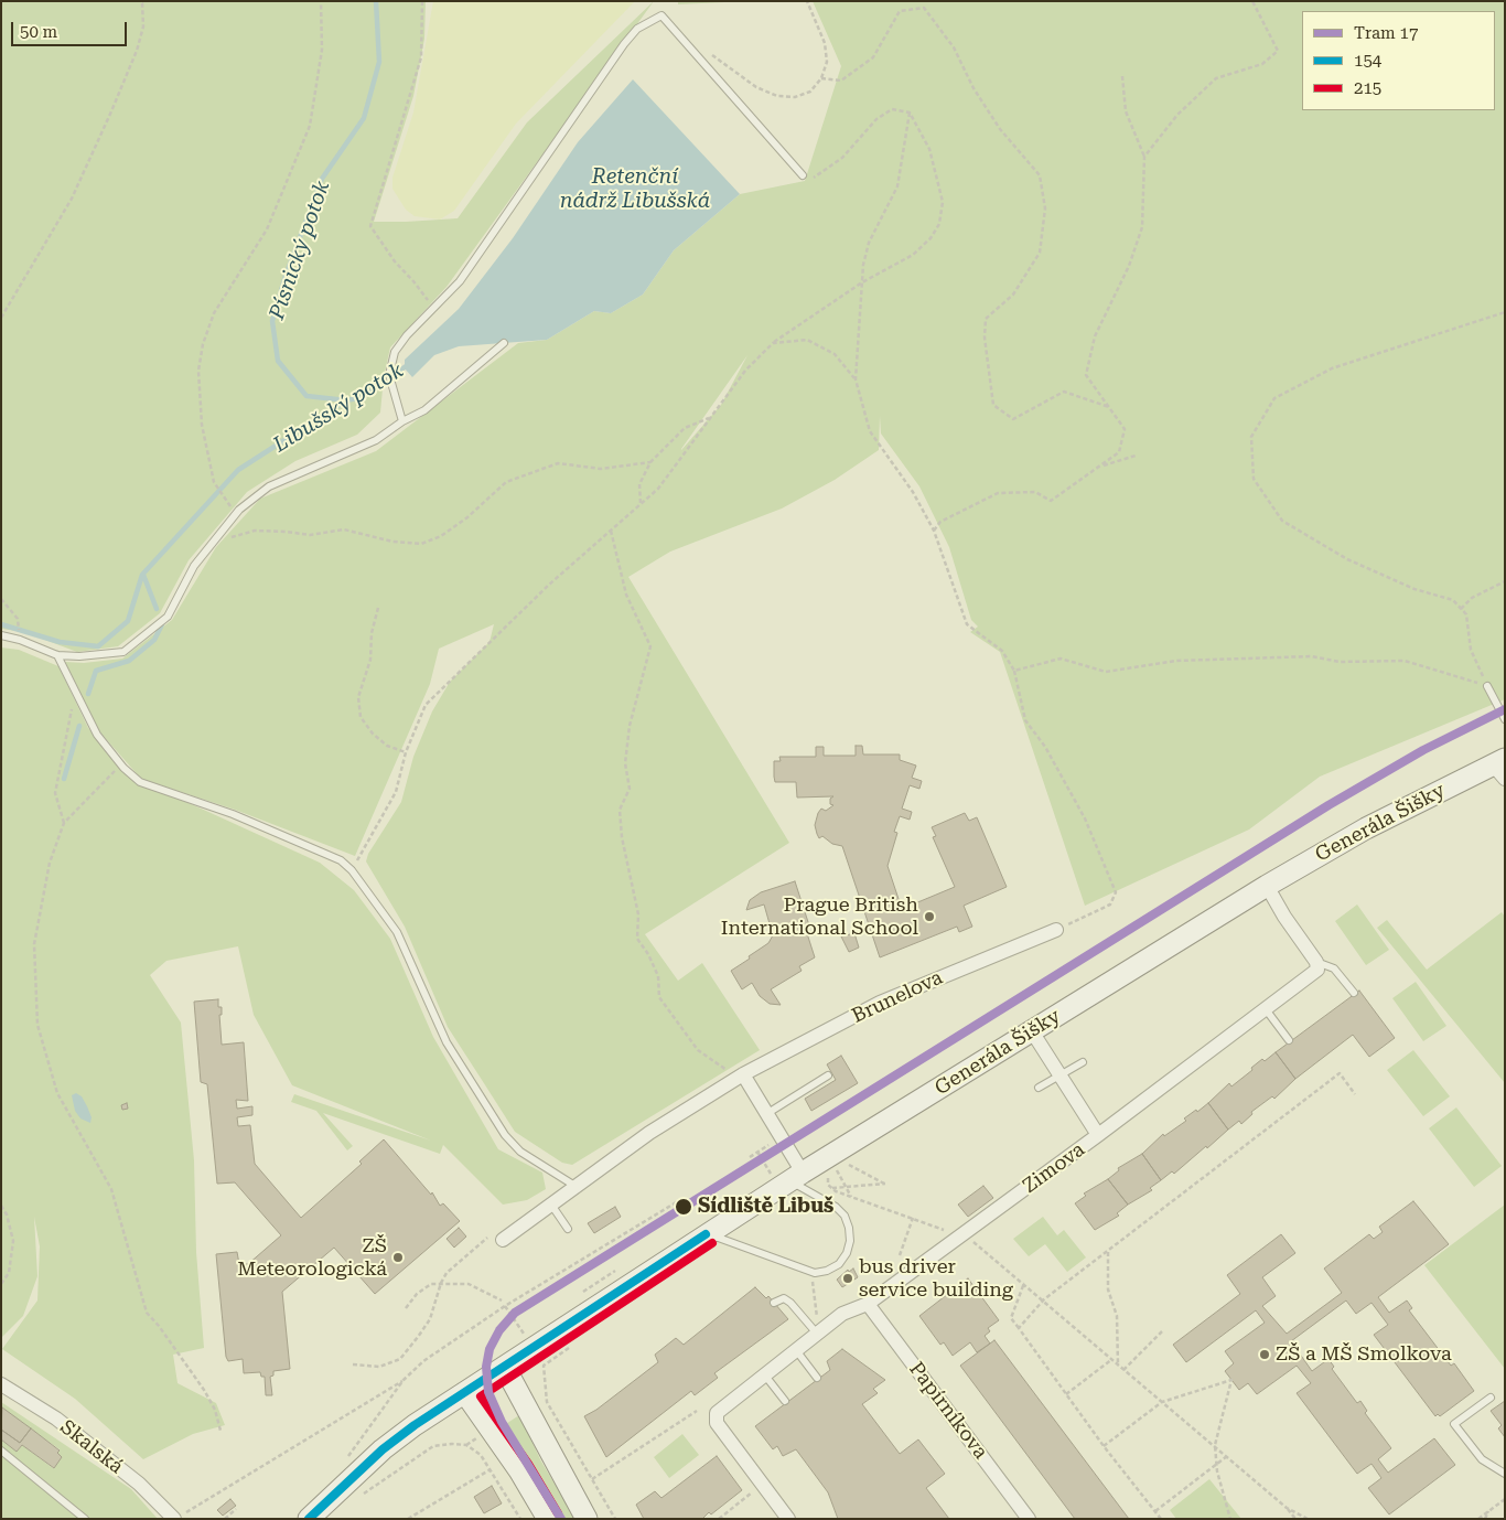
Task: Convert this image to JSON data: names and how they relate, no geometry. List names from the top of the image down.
{
  "streets": {
    "main road": ["Generála Šišky"],
    "street": [
      "Brunelova",
      "Zimova",
      "Papírníkova",
      "Skalská"
    ]
  },
  "crossings": [
    ["Zimova", "Papírníkova"]
  ],
  "water": ["Retenční nádrž Libušská", "Písnický potok", "Libušský potok"],
  "places": [
    "Prague British International School",
    "Sídliště Libuš",
    "ZŠ Meteorologická",
    "bus driver service building",
    "ZŠ a MŠ Smolkova"
  ],
  "lines": ["tram line 17", "transit line 154", "transit line 215"],
  "legend": ["Tram 17", "154", "215"],
  "scale_bar": "50 m"
}
